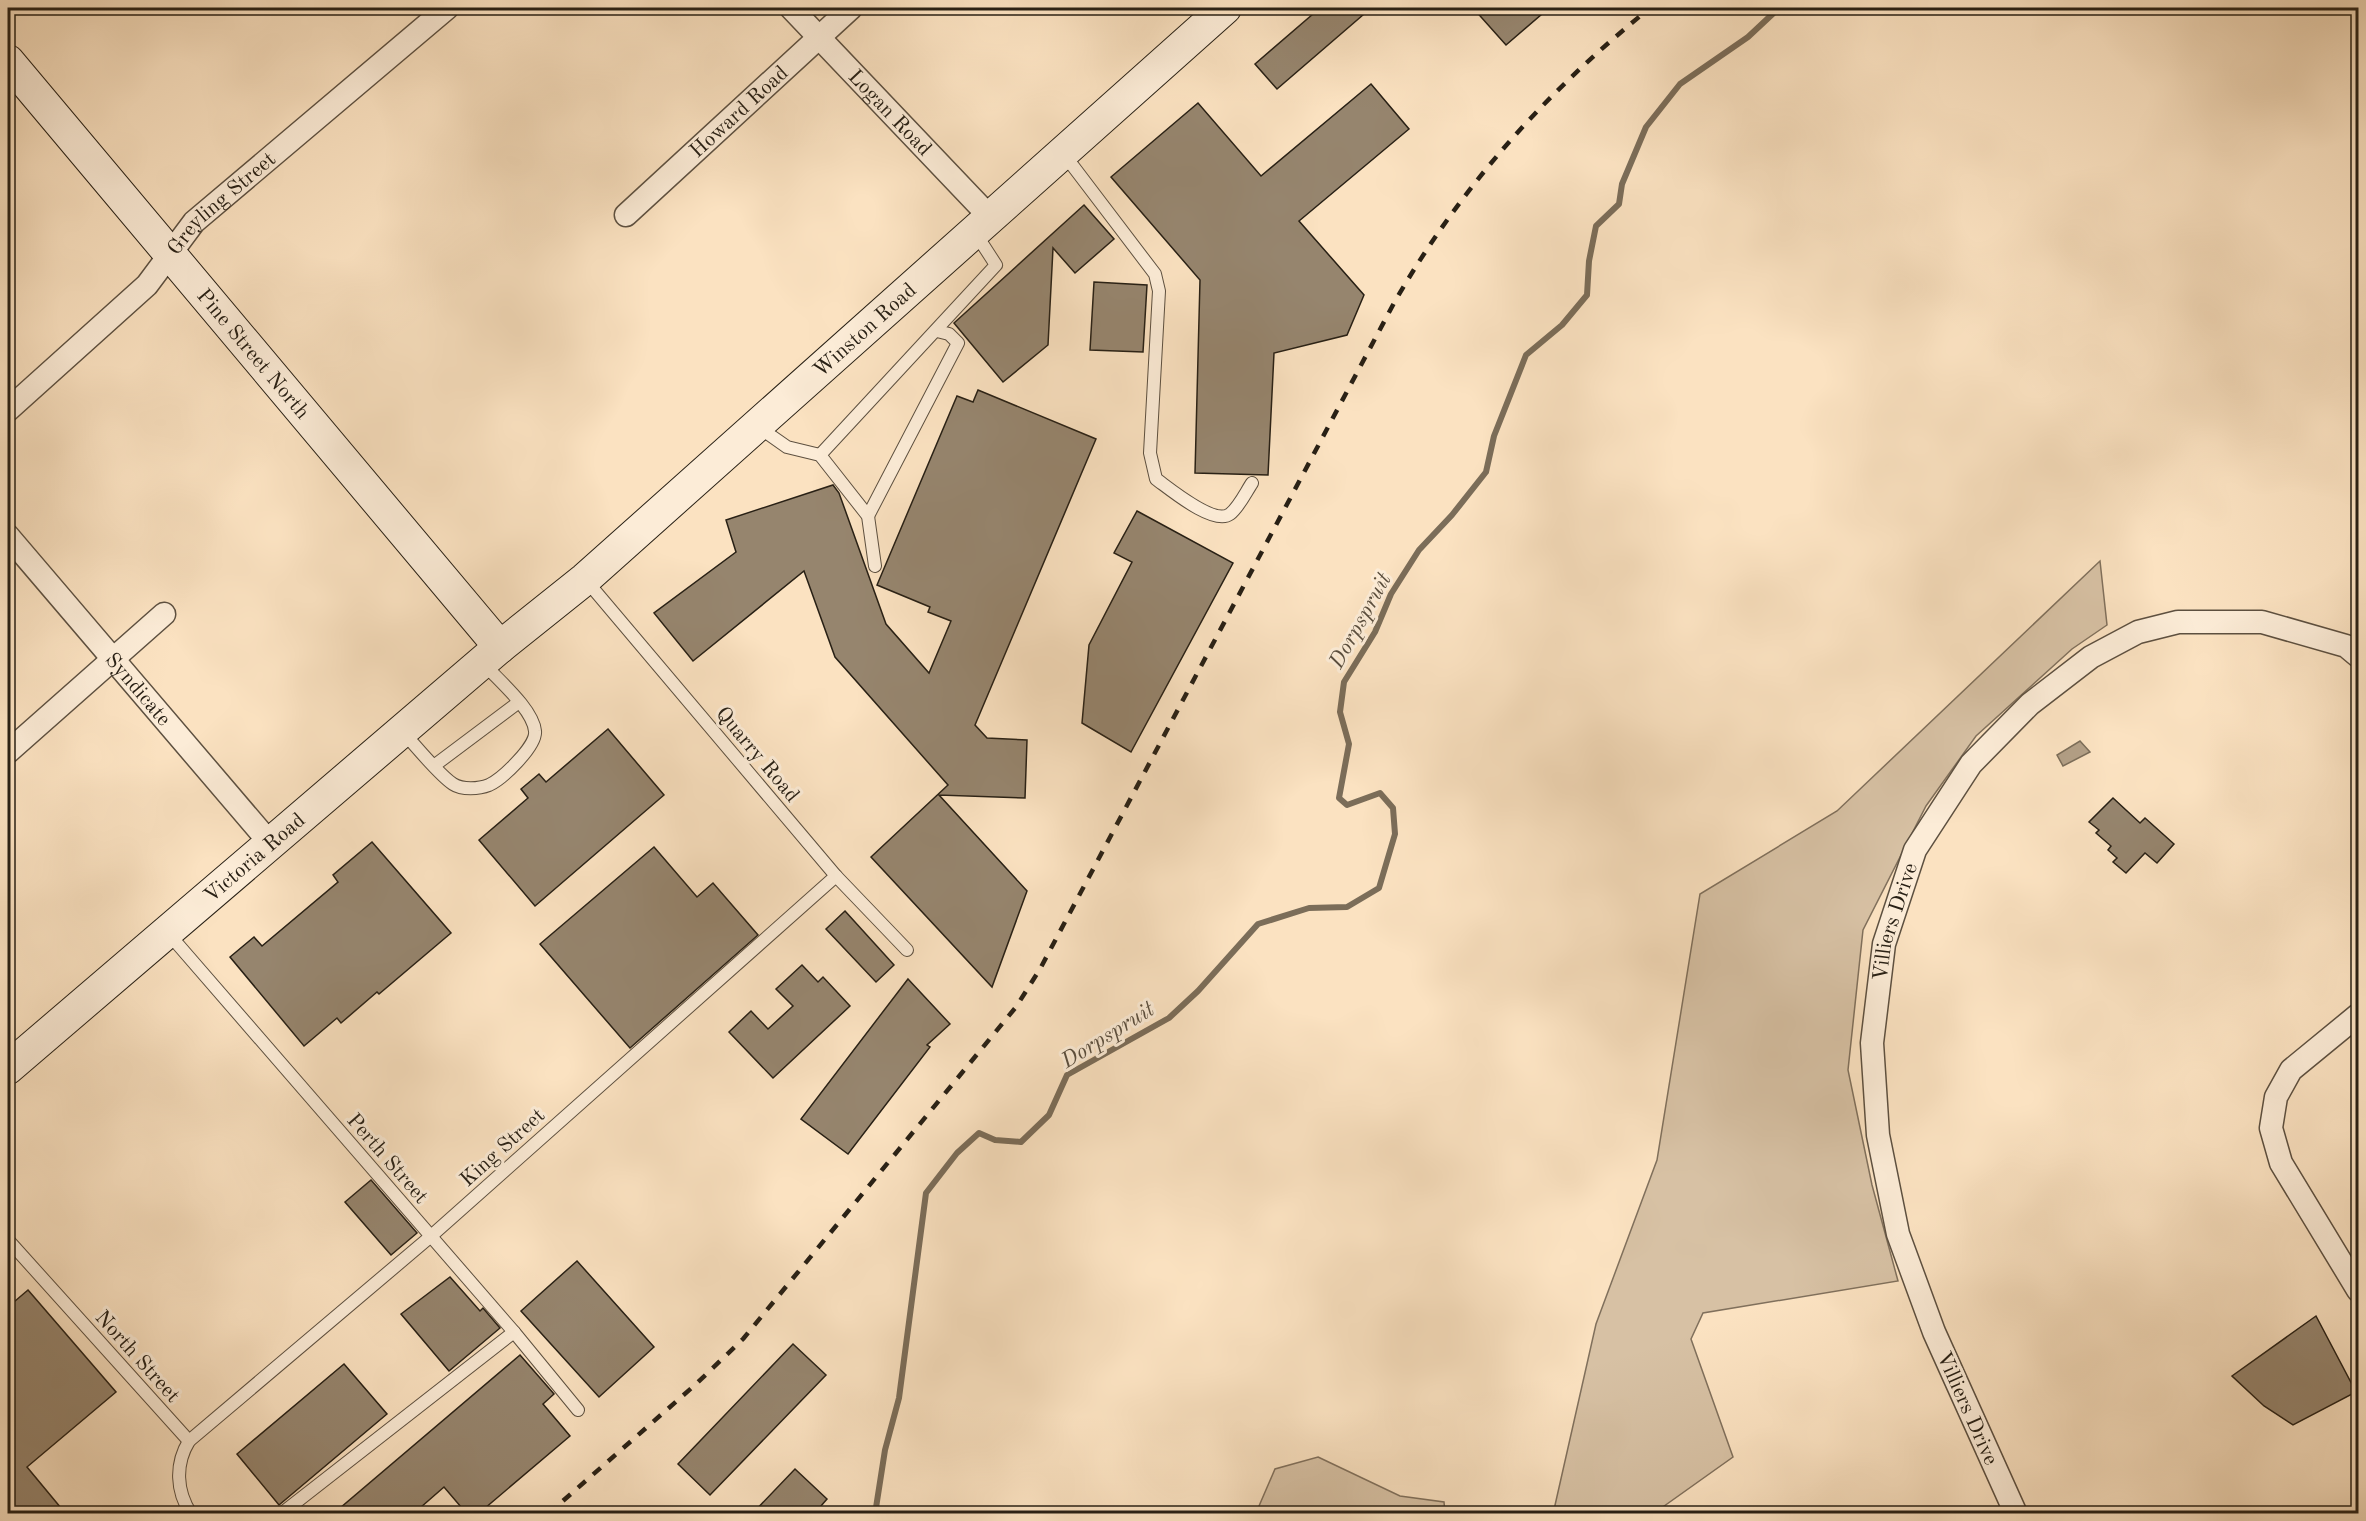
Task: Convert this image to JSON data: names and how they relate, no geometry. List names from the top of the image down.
{
  "streets": {
    "main road": ["Winston Road", "Pine Street North", "Victoria Road"],
    "street": [
      "Howard Road",
      "Logan Road",
      "Greyling Street",
      "Syndicate",
      "Villiers Drive"
    ],
    "lane": [
      "Quarry Road",
      "King Street",
      "Perth Street",
      "North Street"
    ]
  },
  "crossings": [
    ["Howard Road", "Logan Road"],
    ["Logan Road", "Winston Road"],
    ["Greyling Street", "Pine Street North"],
    ["Winston Road", "Pine Street North"],
    ["Winston Road", "Quarry Road"],
    ["Winston Road", "Victoria Road"],
    ["Pine Street North", "Victoria Road"],
    ["Syndicate", "Victoria Road"],
    ["Quarry Road", "King Street"],
    ["Victoria Road", "Perth Street"],
    ["King Street", "Perth Street"],
    ["King Street", "North Street"]
  ],
  "water": ["Dorpspruit"]
}
